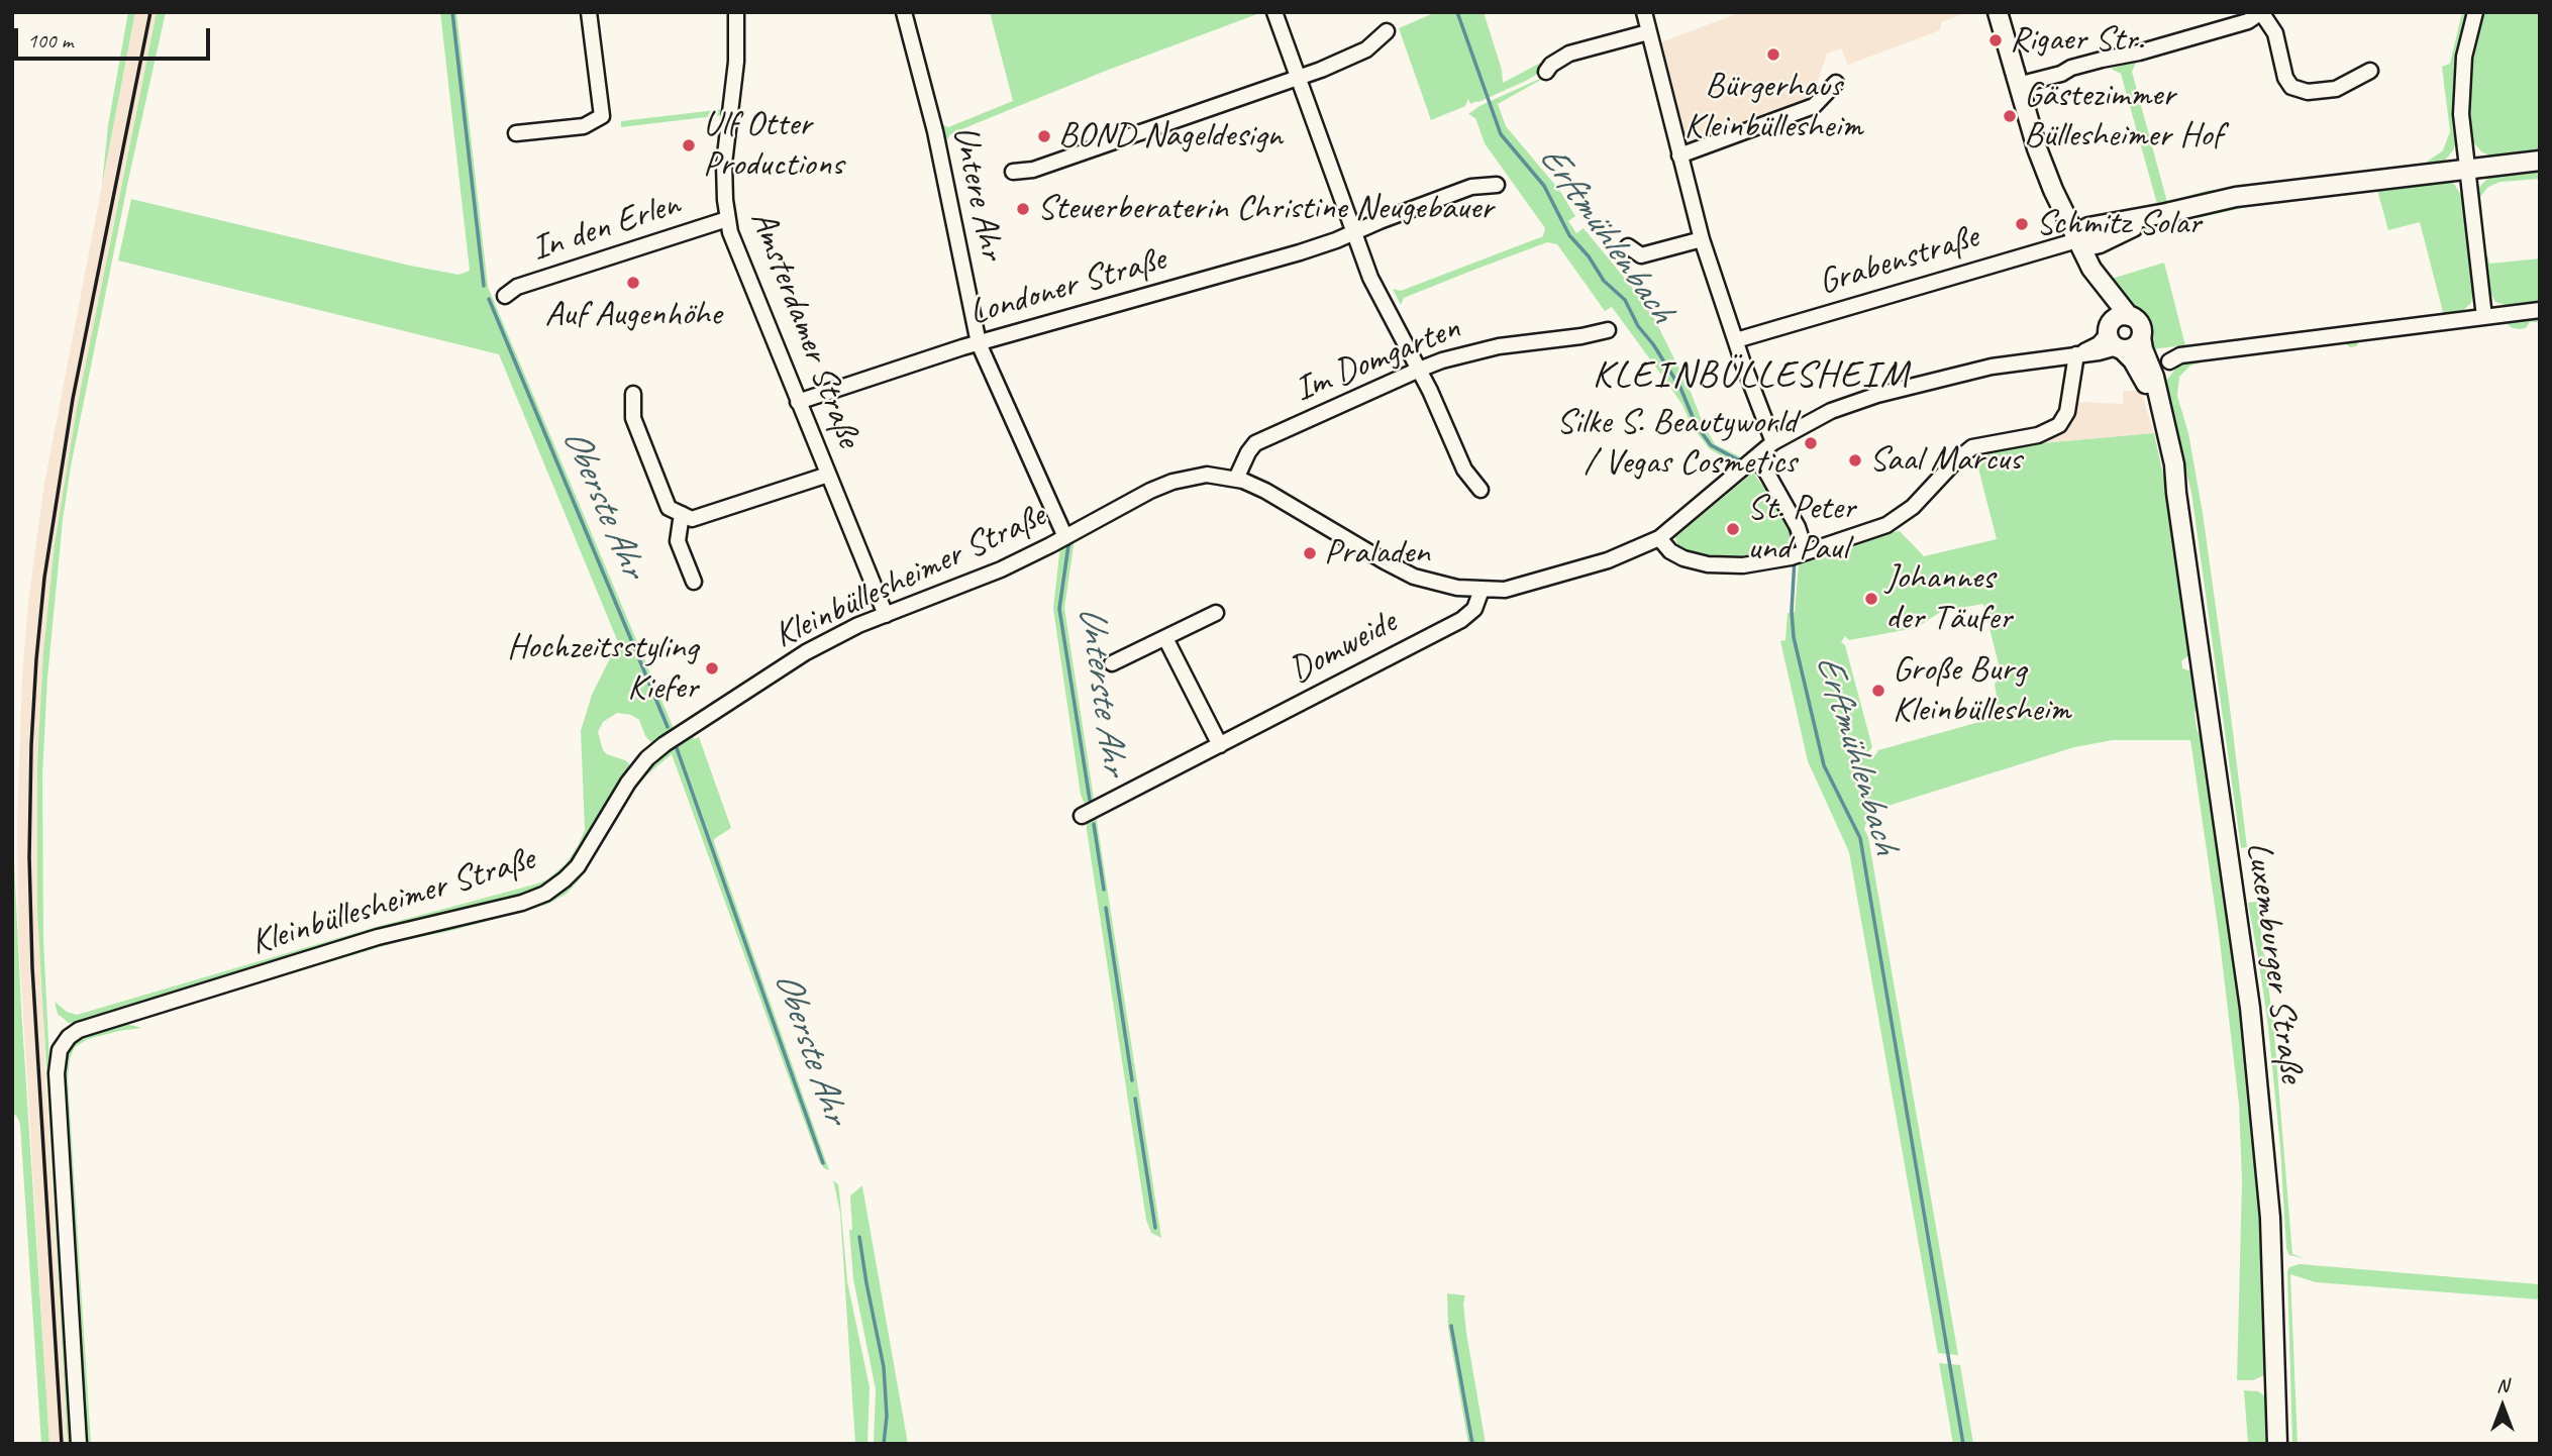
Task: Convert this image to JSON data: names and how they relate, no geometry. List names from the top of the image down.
{
  "streets": {
    "street": [
      "Untere Ahr",
      "In den Erlen",
      "Grabenstraße",
      "Londoner Straße",
      "Amsterdamer Straße",
      "Im Domgarten",
      "Kleinbüllesheimer Straße",
      "Domweide",
      "Luxemburger Straße"
    ]
  },
  "crossings": [
    ["Untere Ahr", "Londoner Straße"],
    ["Untere Ahr", "Kleinbüllesheimer Straße"],
    ["In den Erlen", "Amsterdamer Straße"],
    ["Grabenstraße", "Luxemburger Straße"],
    ["Londoner Straße", "Amsterdamer Straße"],
    ["Amsterdamer Straße", "Kleinbüllesheimer Straße"],
    ["Im Domgarten", "Kleinbüllesheimer Straße"],
    ["Kleinbüllesheimer Straße", "Domweide"],
    ["Kleinbüllesheimer Straße", "Luxemburger Straße"]
  ],
  "districts": ["KLEINBÜLLESHEIM"],
  "water": ["Erftmühlenbach", "Oberste Ahr", "Unterste Ahr"],
  "places": [
    "Rigaer Str.",
    "Bürgerhaus Kleinbüllesheim",
    "Gästezimmer Büllesheimer Hof",
    "BOND Nageldesign",
    "Ulf Otter Productions",
    "Steuerberaterin Christine Neugebauer",
    "Schmitz Solar",
    "Auf Augenhöhe",
    "Silke S. Beautyworld / Vegas Cosmetics",
    "Saal Marcus",
    "St. Peter und Paul",
    "Praladen",
    "Johannes der Täufer",
    "Hochzeitsstyling Kiefer",
    "Große Burg Kleinbüllesheim"
  ],
  "scale_bar": "100 m",
  "north": "top"
}
